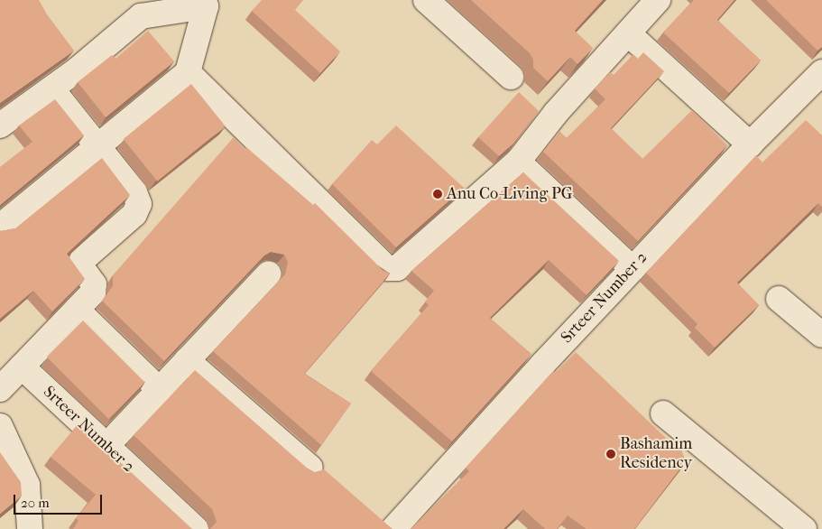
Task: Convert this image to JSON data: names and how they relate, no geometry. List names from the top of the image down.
{
  "streets": {
    "street": ["Srteer Number 2"]
  },
  "places": ["Anu Co-Living PG", "Bashamim Residency"],
  "scale_bar": "20 m"
}
